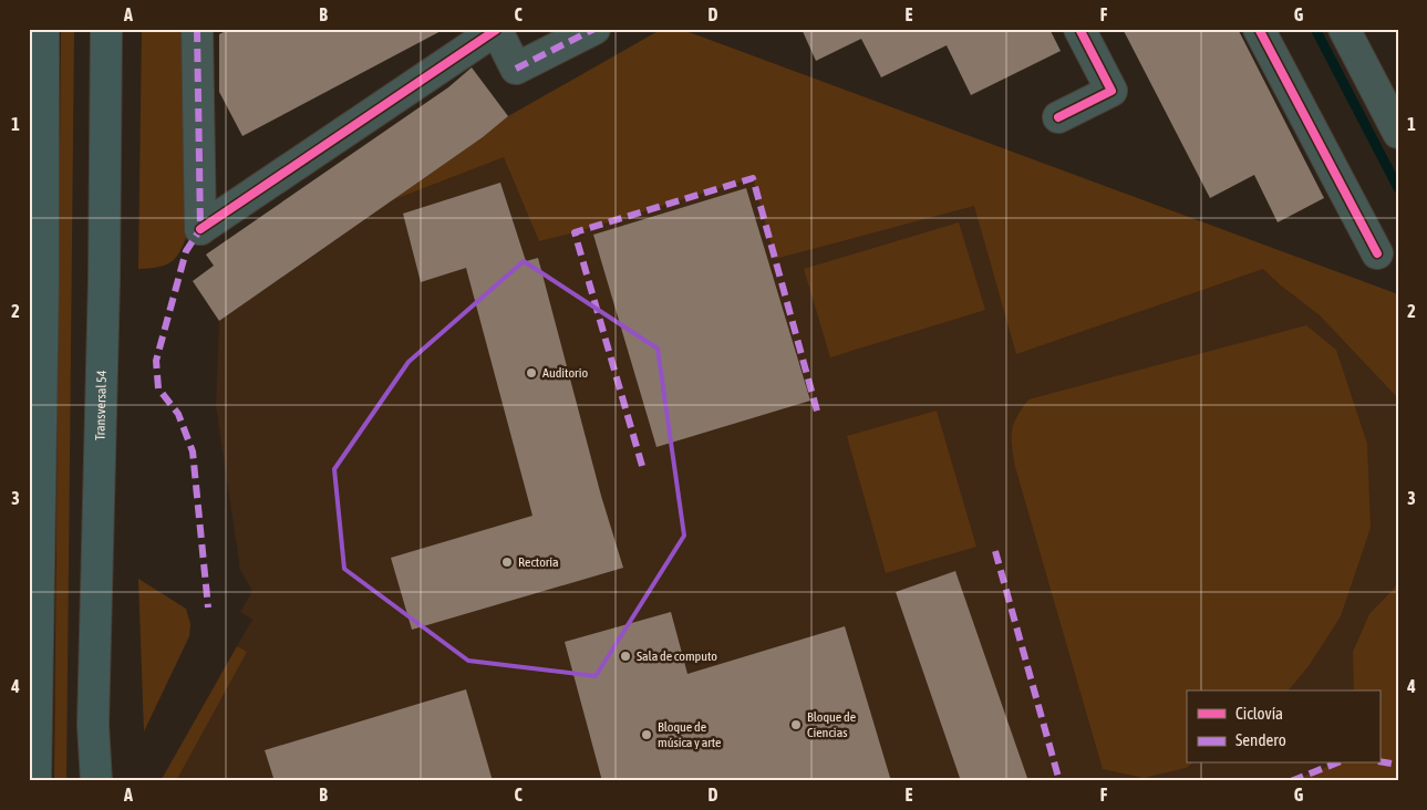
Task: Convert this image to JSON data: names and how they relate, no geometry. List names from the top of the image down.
{
  "streets": {
    "main road": ["Transversal 54"]
  },
  "places": [
    "Auditorio",
    "Rectoría",
    "Sala de computo",
    "Bloque de Ciencias",
    "Bloque de música y arte"
  ],
  "legend": ["Ciclovía", "Sendero"],
  "grid": {
    "columns": [
      "A",
      "B",
      "C",
      "D",
      "E",
      "F",
      "G"
    ],
    "rows": [
      "1",
      "2",
      "3",
      "4"
    ]
  }
}
